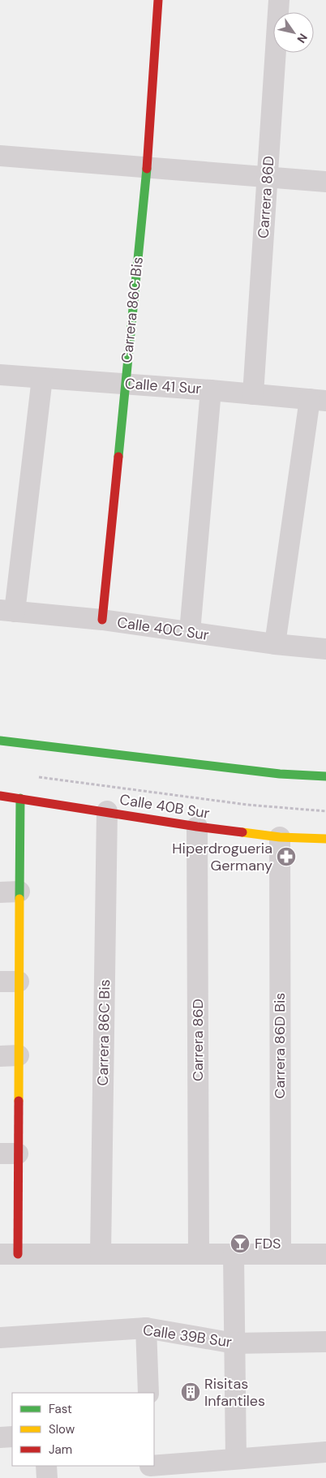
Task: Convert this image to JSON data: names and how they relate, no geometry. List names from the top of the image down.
{
  "streets": {
    "street": [
      "Carrera 86D",
      "Carrera 86C Bis",
      "Calle 41 Sur",
      "Calle 40C Sur",
      "Calle 40B Sur",
      "Carrera 86D Bis",
      "Calle 39B Sur"
    ]
  },
  "crossings": [
    ["Carrera 86D", "Calle 41 Sur"],
    ["Carrera 86D", "Calle 40B Sur"],
    ["Carrera 86C Bis", "Calle 41 Sur"],
    ["Carrera 86C Bis", "Calle 40C Sur"],
    ["Carrera 86C Bis", "Calle 40B Sur"],
    ["Calle 40B Sur", "Carrera 86D Bis"]
  ],
  "places": {
    "pharmacy": ["Hiperdrogueria Germany"],
    "bar": ["FDS"],
    "building": ["Risitas Infantiles"]
  },
  "legend": ["Fast", "Slow", "Jam"],
  "north": "bottom right"
}
